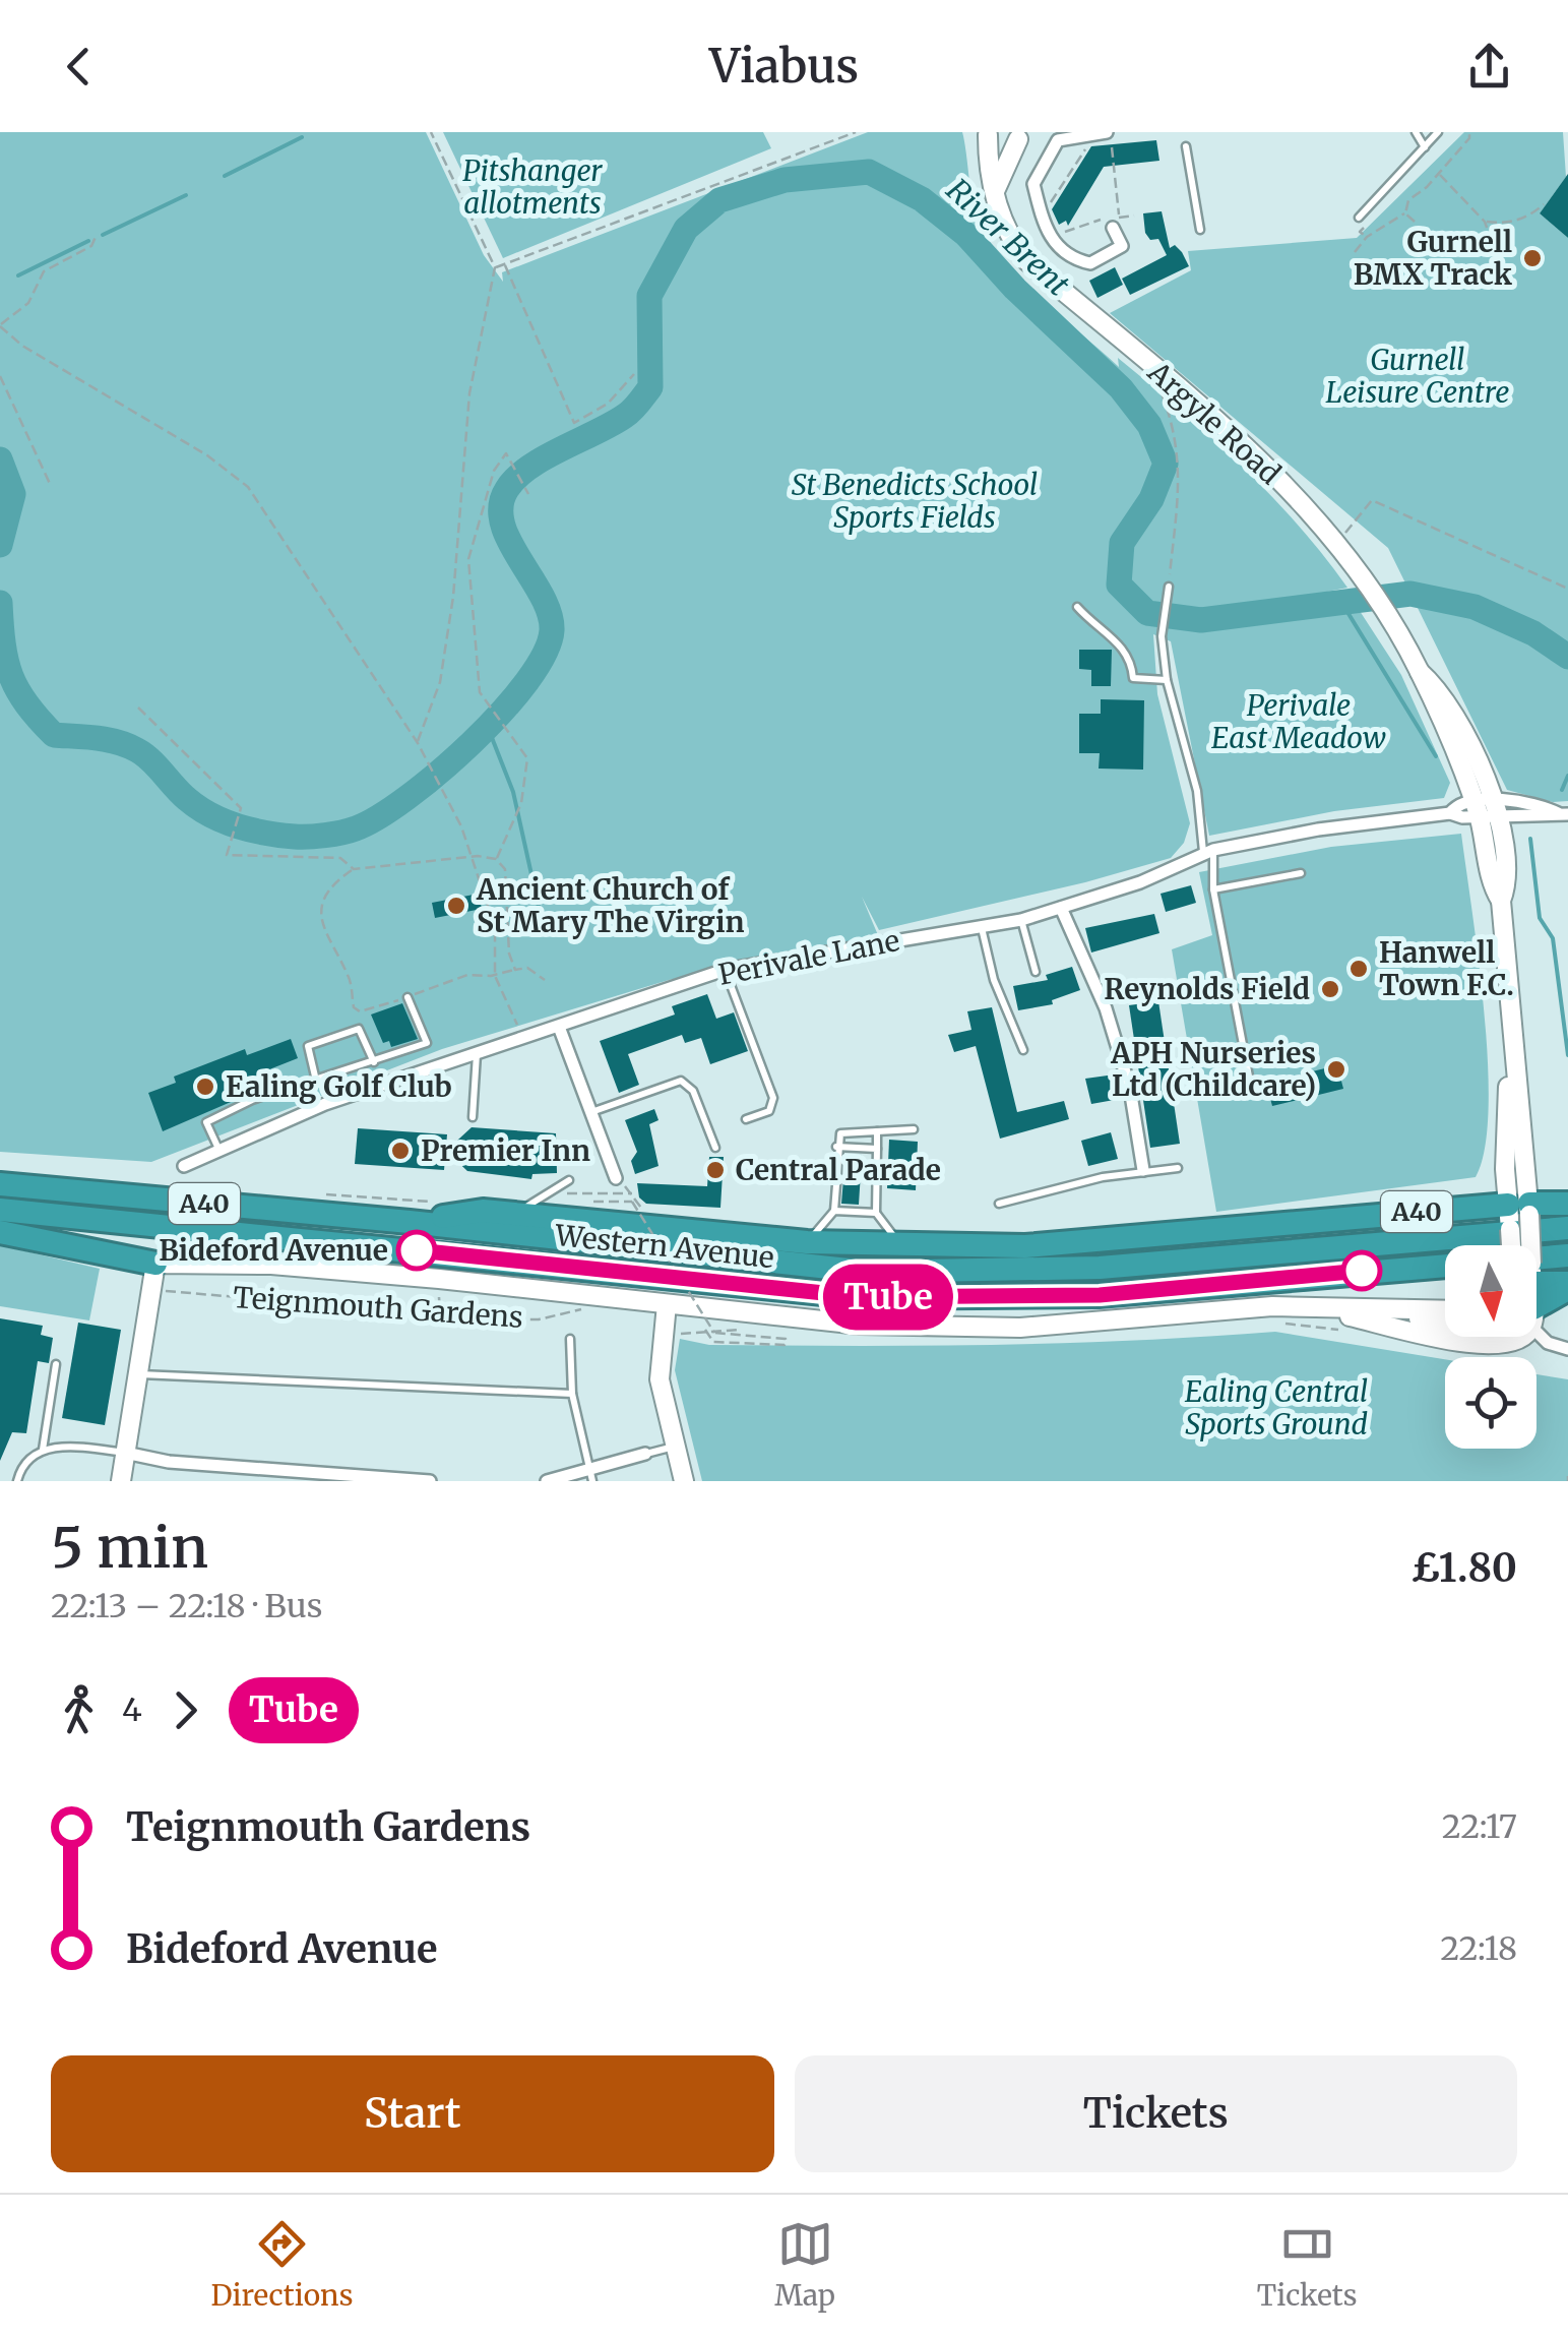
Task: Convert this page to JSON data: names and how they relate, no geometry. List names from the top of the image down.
{
  "streets": {
    "highway": ["A40", "Western Avenue"],
    "main road": ["Argyle Road", "Teignmouth Gardens"],
    "street": ["Perivale Lane"]
  },
  "crossings": [
    ["Argyle Road", "Perivale Lane"],
    ["Argyle Road", "A40"],
    ["A40", "Western Avenue"],
    ["A40", "Teignmouth Gardens"]
  ],
  "water": ["River Brent"],
  "parks": [
    "Pitshanger allotments",
    "Gurnell Leisure Centre",
    "St Benedicts School Sports Fields",
    "Perivale East Meadow",
    "Ealing Central Sports Ground"
  ],
  "places": [
    "Gurnell BMX Track",
    "Ancient Church of St Mary The Virgin",
    "Hanwell Town F.C.",
    "Reynolds Field",
    "APH Nurseries Ltd (Childcare)",
    "Ealing Golf Club",
    "Premier Inn",
    "Central Parade",
    "Bideford Avenue"
  ],
  "lines": ["bus line Tube"],
  "north": "bottom",
  "page": {
    "header": "Viabus",
    "on_map": "Tube",
    "heading": ["5 min", "22:13 – 22:18 · Bus", "£1.80"],
    "legs": ["4", "Tube"],
    "list": [
      {
        "name": "Teignmouth Gardens",
        "value": "22:17"
      },
      {
        "name": "Bideford Avenue",
        "value": "22:18"
      }
    ],
    "buttons": ["Start", "Tickets"],
    "tabs": ["Directions", "Map", "Tickets"]
  }
}
